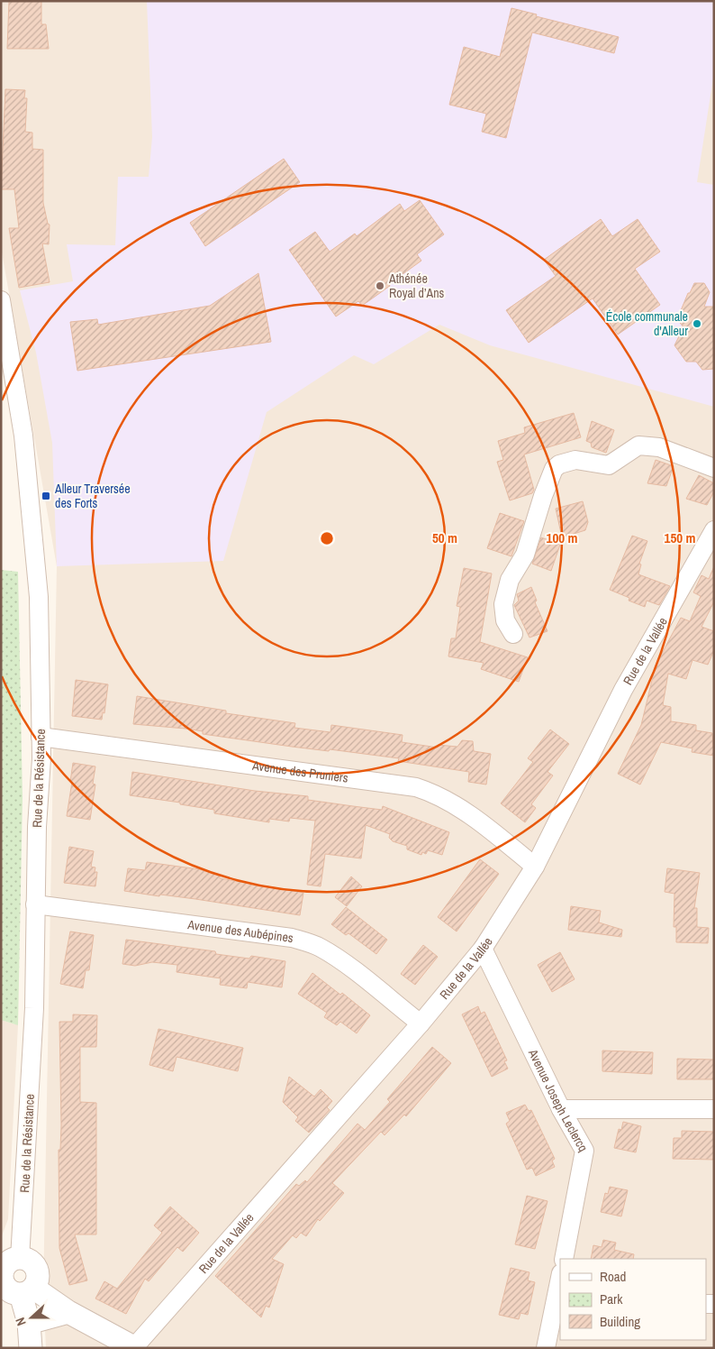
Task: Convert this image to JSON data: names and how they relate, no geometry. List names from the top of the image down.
{
  "streets": {
    "street": [
      "Rue de la Vallée",
      "Avenue des Pruniers",
      "Rue de la Résistance",
      "Avenue des Aubépines",
      "Avenue Joseph Leclercq"
    ]
  },
  "crossings": [
    ["Rue de la Vallée", "Avenue des Pruniers"],
    ["Rue de la Vallée", "Avenue des Aubépines"],
    ["Rue de la Vallée", "Avenue Joseph Leclercq"],
    ["Avenue des Pruniers", "Rue de la Résistance"],
    ["Rue de la Résistance", "Avenue des Aubépines"]
  ],
  "places": {
    "other": ["Athénée Royal d’Ans", "École communale d'Alleur"],
    "transit": ["Alleur Traversée des Forts"]
  },
  "legend": ["Road", "Park", "Building"],
  "north": "left",
  "rings": ["50 m", "100 m", "150 m"]
}
